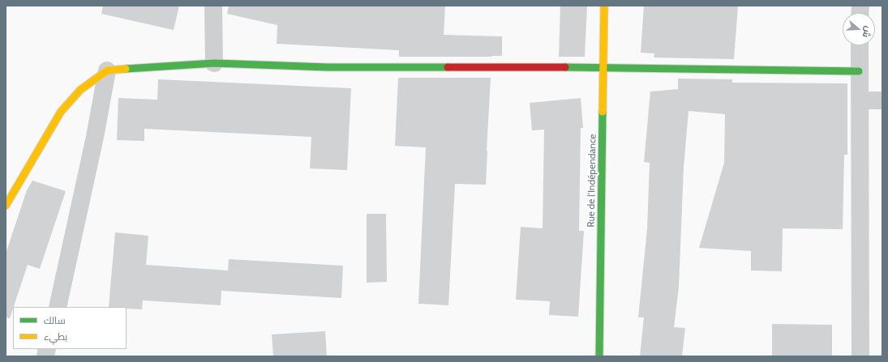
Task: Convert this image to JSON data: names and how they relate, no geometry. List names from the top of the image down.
{
  "streets": {
    "street": ["Rue de l'Indépendance"]
  },
  "legend": ["سالك", "بطيء"],
  "north": "right"
}
